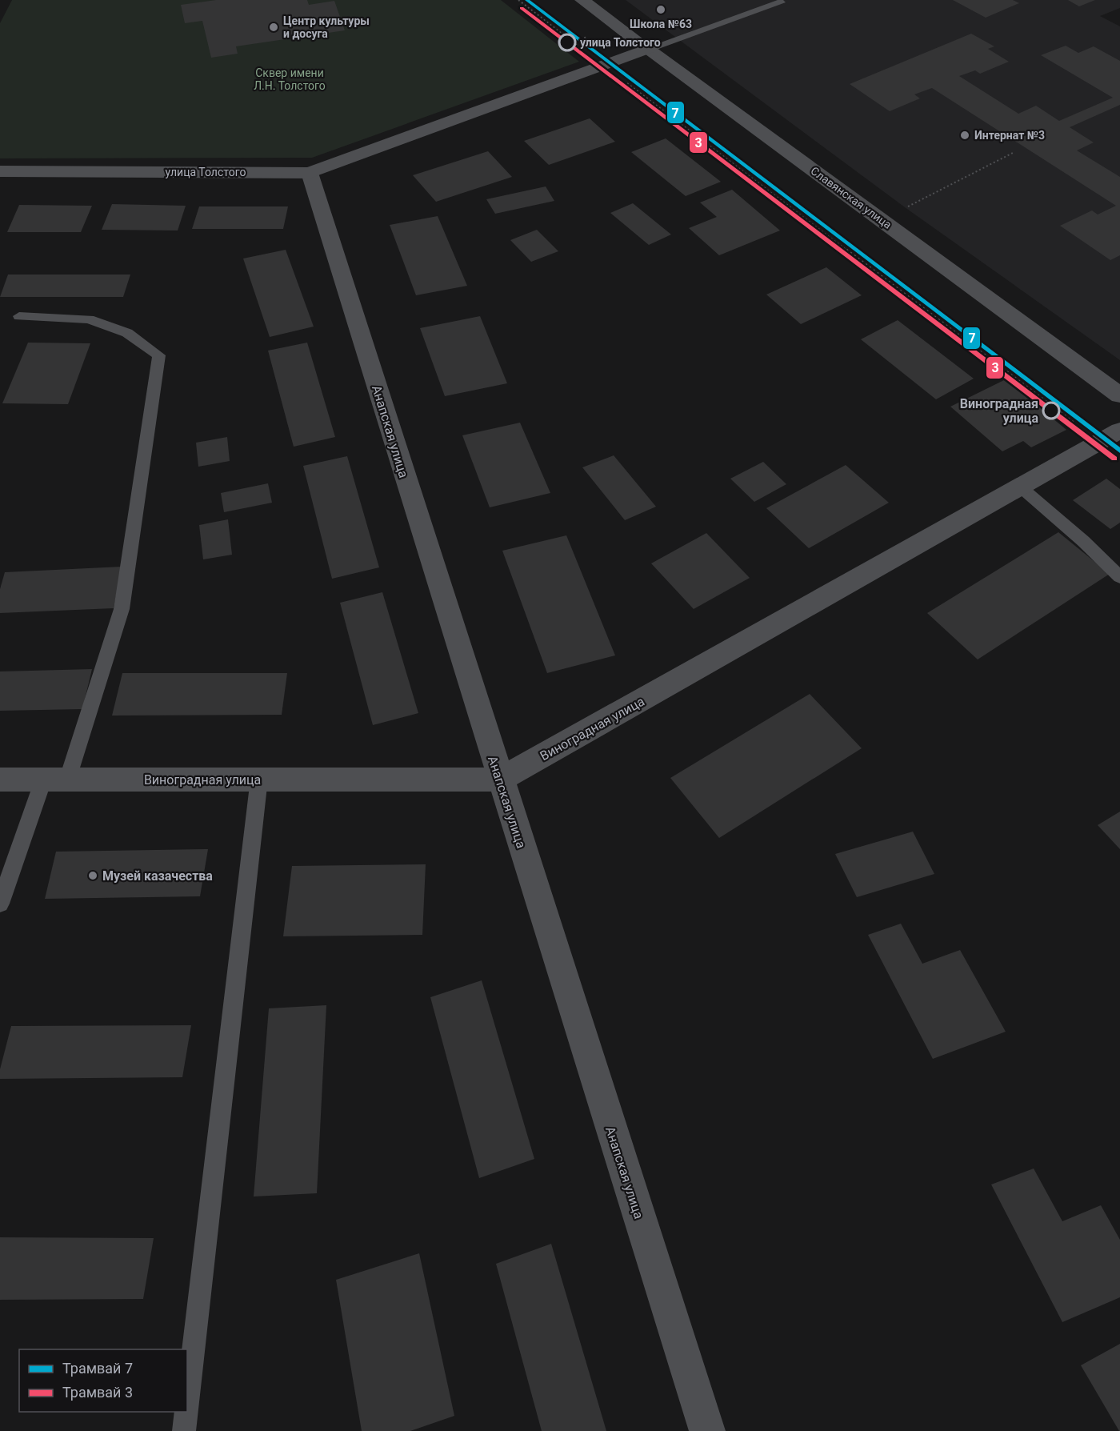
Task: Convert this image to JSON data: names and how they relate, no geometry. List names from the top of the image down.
{
  "streets": {
    "street": [
      "улица Толстого",
      "Славянская улица",
      "Анапская улица",
      "Виноградная улица"
    ]
  },
  "crossings": [
    ["улица Толстого", "Славянская улица"],
    ["улица Толстого", "Анапская улица"],
    ["Анапская улица", "Виноградная улица"]
  ],
  "parks": ["Сквер имени Л.Н. Толстого"],
  "places": [
    "Школа №63",
    "Центр культуры и досуга",
    "улица Толстого",
    "Интернат №3",
    "Виноградная улица",
    "Музей казачества"
  ],
  "lines": ["tram line 7", "tram line 3"],
  "legend": ["Трамвай 7", "Трамвай 3"]
}
